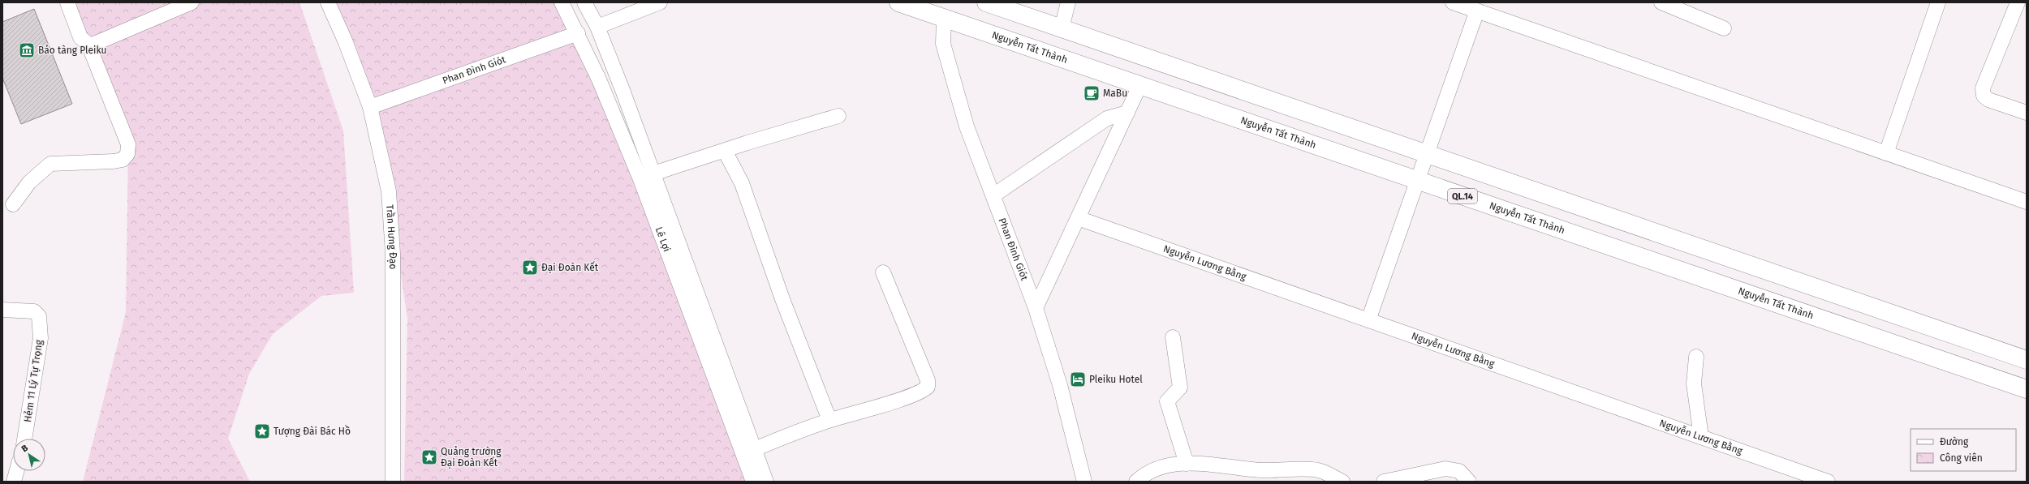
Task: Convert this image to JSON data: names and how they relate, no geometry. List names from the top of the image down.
{
  "streets": {
    "main road": ["Nguyễn Tất Thành", "QL.14"],
    "street": [
      "Phan Đình Giót",
      "Trần Hưng Đạo",
      "Lê Lợi",
      "Nguyễn Lương Bằng",
      "Hẻm 11 Lý Tự Trọng"
    ]
  },
  "crossings": [
    ["Nguyễn Tất Thành", "Phan Đình Giót"],
    ["Phan Đình Giót", "Trần Hưng Đạo"],
    ["Phan Đình Giót", "Lê Lợi"]
  ],
  "places": {
    "museum": ["Bảo tàng Pleiku"],
    "cafe": ["MaBu"],
    "place": ["Đại Đoàn Kết", "Tượng Đài Bác Hồ", "Quảng trường Đại Đoàn Kết"],
    "hotel": ["Pleiku Hotel"]
  },
  "legend": ["Đường", "Công viên"],
  "north": "top left"
}
